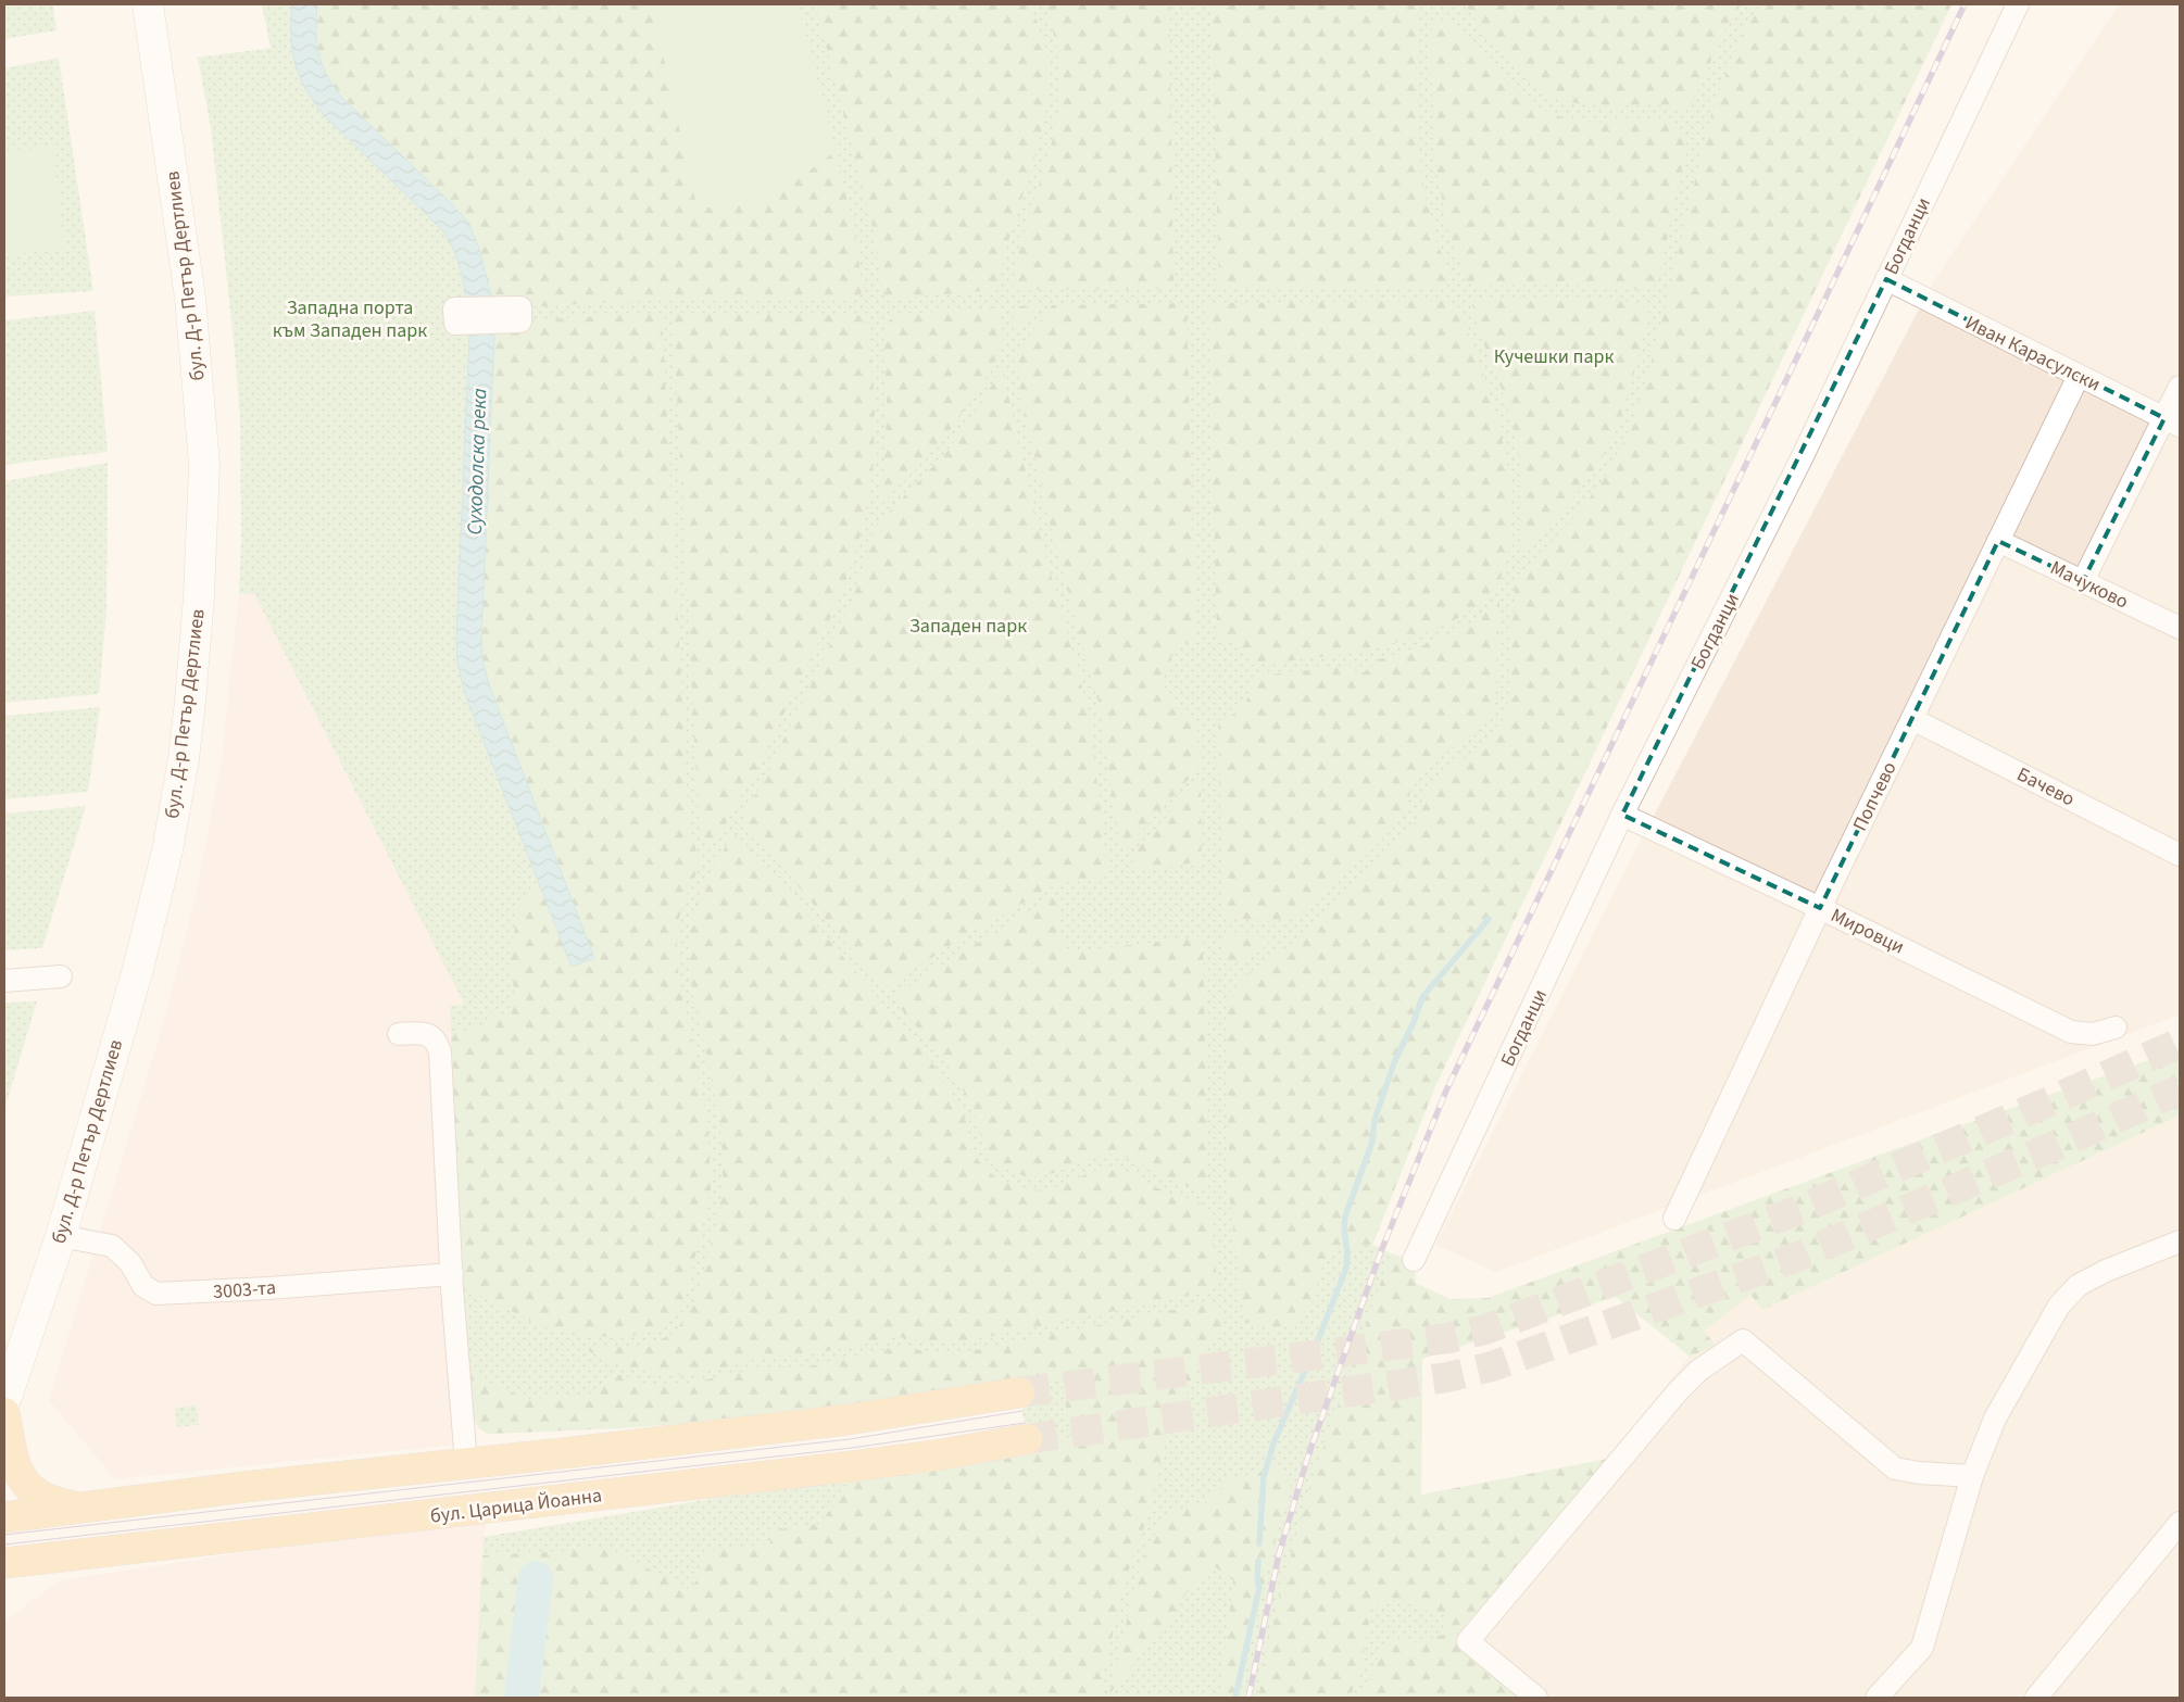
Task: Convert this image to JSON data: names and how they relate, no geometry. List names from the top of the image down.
{
  "streets": {
    "main road": ["бул. Д-р Петър Дертлиев", "бул. Царица Йоанна"],
    "street": [
      "Богданци",
      "Иван Карасулски",
      "Мачуково",
      "Бачево",
      "Попчево",
      "Мировци",
      "3003-та"
    ]
  },
  "crossings": [
    ["Богданци", "Иван Карасулски"],
    ["Богданци", "Мировци"],
    ["бул. Д-р Петър Дертлиев", "3003-та"],
    ["Иван Карасулски", "Попчево"],
    ["Мачуково", "Попчево"],
    ["Бачево", "Попчево"],
    ["Попчево", "Мировци"]
  ],
  "water": ["Суходолска река"],
  "parks": ["Западна порта към Западен парк", "Кучешки парк", "Западен парк"]
}
